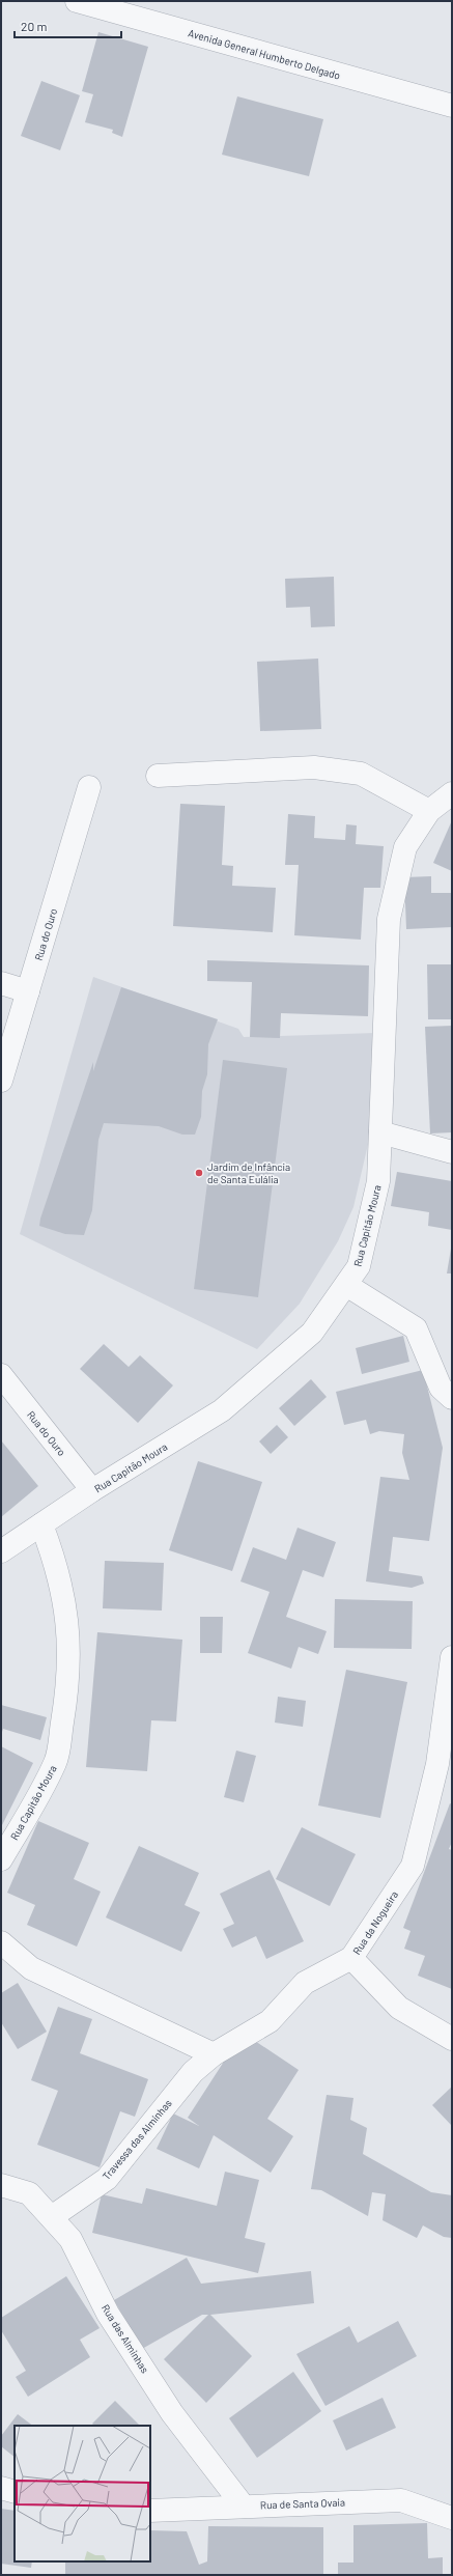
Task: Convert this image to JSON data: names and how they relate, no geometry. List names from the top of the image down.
{
  "streets": {
    "street": [
      "Avenida General Humberto Delgado",
      "Rua do Ouro",
      "Rua Capitão Moura",
      "Rua da Nogueira",
      "Travessa das Alminhas",
      "Rua das Alminhas",
      "Rua de Santa Ovaia"
    ]
  },
  "crossings": [
    ["Rua do Ouro", "Rua Capitão Moura"],
    ["Rua da Nogueira", "Travessa das Alminhas"],
    ["Travessa das Alminhas", "Rua das Alminhas"],
    ["Rua das Alminhas", "Rua de Santa Ovaia"]
  ],
  "places": ["Jardim de Infância de Santa Eulália"],
  "scale_bar": "20 m"
}
